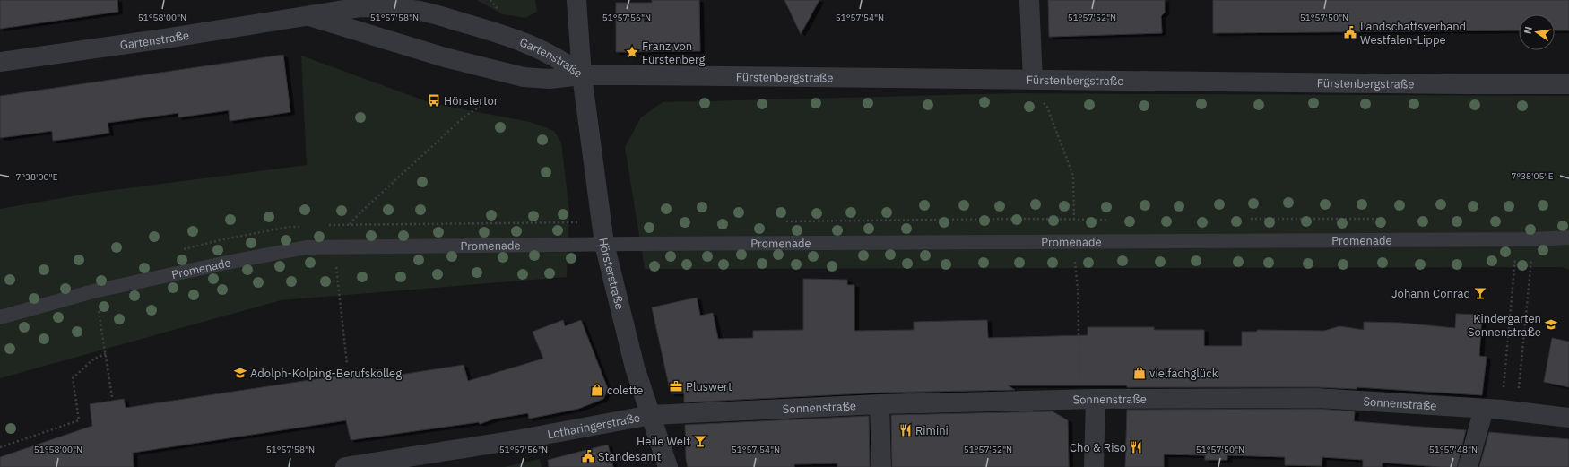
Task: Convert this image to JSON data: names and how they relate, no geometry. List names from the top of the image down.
{
  "streets": {
    "street": [
      "Gartenstraße",
      "Fürstenbergstraße",
      "Hörsterstraße",
      "Sonnenstraße",
      "Lotharingerstraße"
    ],
    "lane": ["Promenade"]
  },
  "crossings": [
    ["Gartenstraße", "Fürstenbergstraße"],
    ["Gartenstraße", "Hörsterstraße"],
    ["Fürstenbergstraße", "Hörsterstraße"],
    ["Promenade", "Hörsterstraße"],
    ["Hörsterstraße", "Sonnenstraße"],
    ["Hörsterstraße", "Lotharingerstraße"],
    ["Sonnenstraße", "Lotharingerstraße"]
  ],
  "places": {
    "public building": ["Landschaftsverband Westfalen-Lippe", "Standesamt"],
    "place": ["Franz von Fürstenberg"],
    "bus stop": ["Hörstertor"],
    "bar": ["Johann Conrad", "Heile Welt"],
    "school or university": ["Kindergarten Sonnenstraße", "Adolph-Kolping-Berufskolleg"],
    "shop": ["vielfachglück", "colette"],
    "office": ["Pluswert"],
    "restaurant": ["Rimini", "Cho & Riso"]
  },
  "north": "left",
  "coordinates": [
    "51°57'50\"N",
    "51°58'00\"N",
    "51°57'58\"N",
    "51°57'56\"N",
    "51°57'54\"N",
    "51°57'52\"N",
    "7°38'05\"E",
    "7°38'00\"E",
    "51°57'48\"N"
  ]
}
